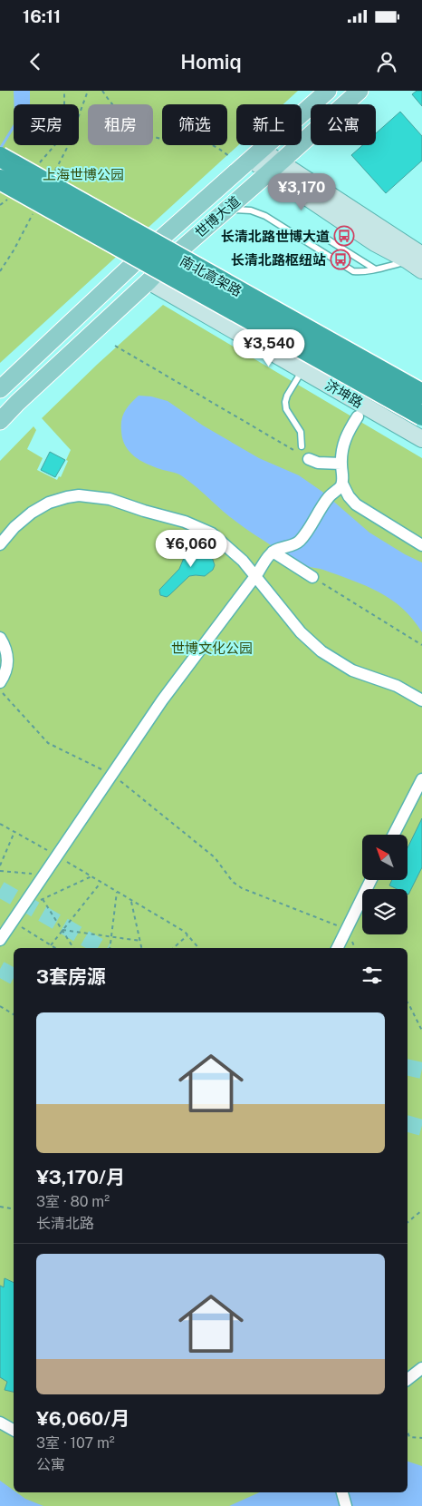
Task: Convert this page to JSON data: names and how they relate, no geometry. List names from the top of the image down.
{
  "streets": {
    "highway": ["南北高架路"],
    "main road": ["世博大道"],
    "street": ["济坤路"]
  },
  "crossings": [
    ["世博大道", "济坤路"]
  ],
  "parks": ["上海世博公园", "世博文化公园"],
  "places": {
    "bus stop": ["长清北路世博大道", "长清北路枢纽站"]
  },
  "north": "top left",
  "page": {
    "status": "16:11",
    "header": "Homiq",
    "chip": [
      "买房",
      "租房",
      "筛选",
      "新上",
      "公寓"
    ],
    "price": ["¥3,170", "¥3,540", "¥6,060"],
    "heading": "3套房源",
    "list": [
      {
        "name": "¥3,170/月",
        "note": "3室 · 80 m² · 长清北路"
      },
      {
        "name": "¥6,060/月",
        "note": "3室 · 107 m² · 公寓"
      }
    ]
  }
}
